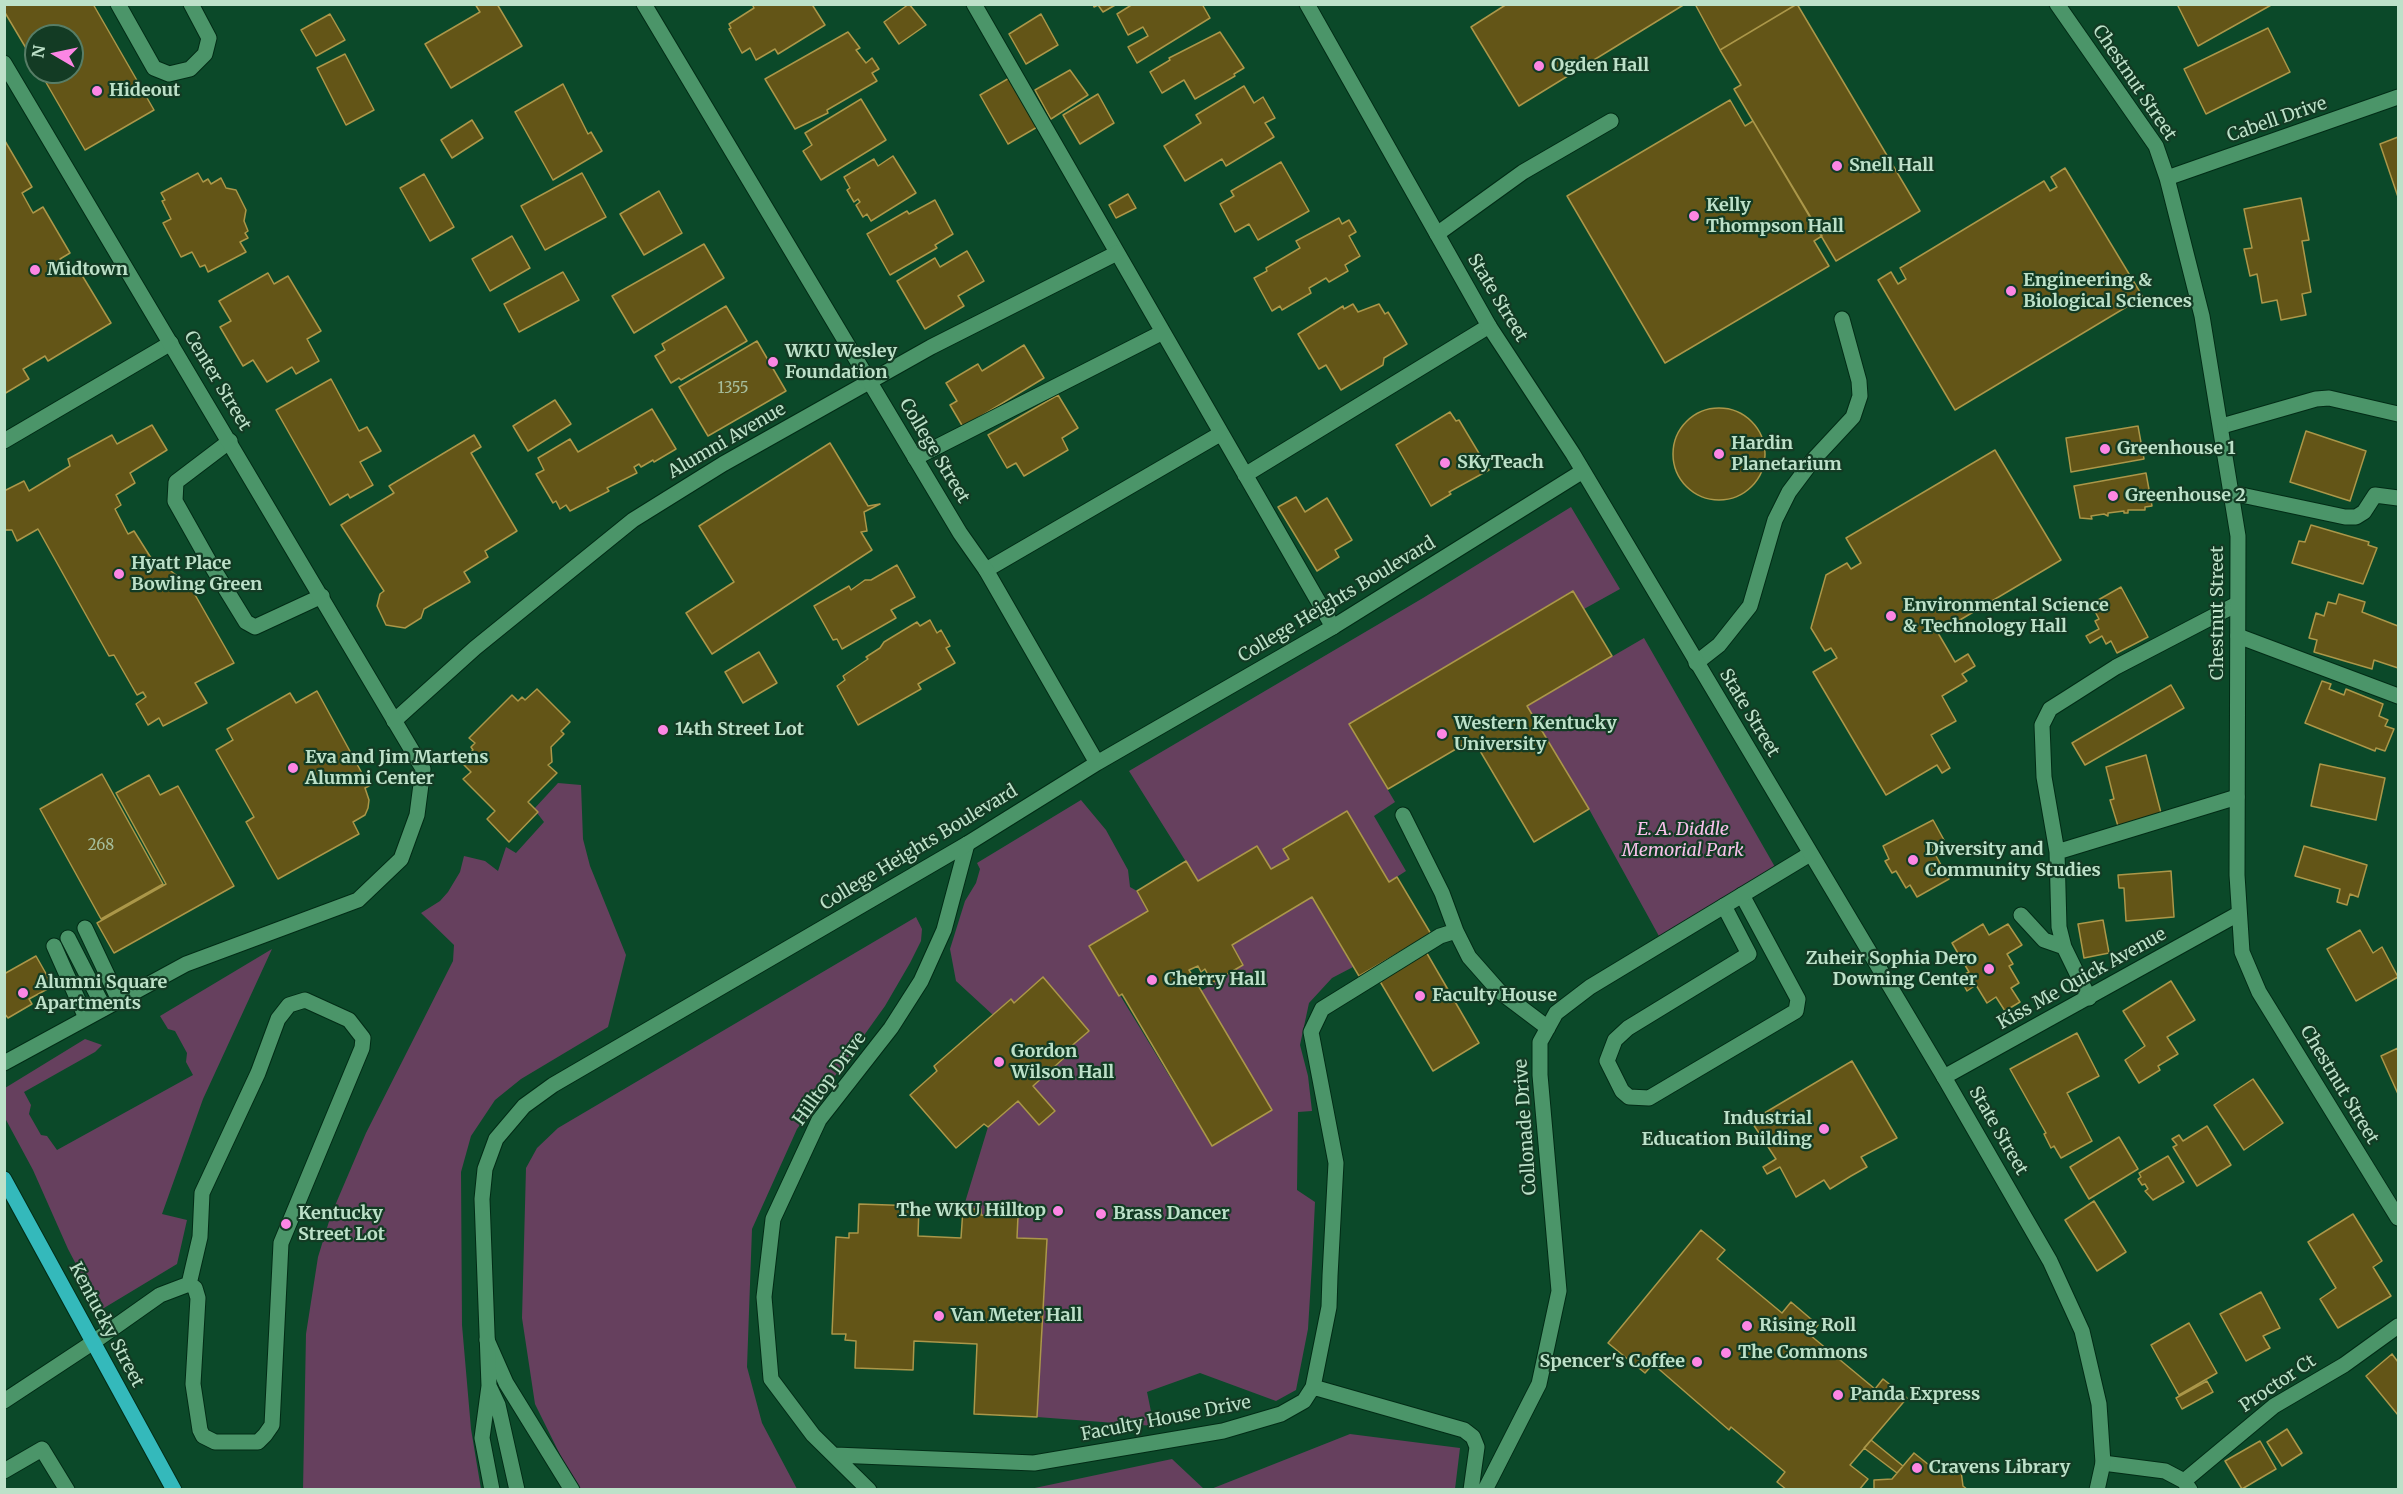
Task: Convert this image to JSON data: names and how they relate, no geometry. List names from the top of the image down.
{
  "streets": {
    "main road": ["Kentucky Street"],
    "street": [
      "Chestnut Street",
      "Cabell Drive",
      "State Street",
      "Center Street",
      "Alumni Avenue",
      "College Street",
      "College Heights Boulevard",
      "Kiss Me Quick Avenue",
      "Hilltop Drive",
      "Collonade Drive",
      "Proctor Ct",
      "Faculty House Drive"
    ]
  },
  "crossings": [
    ["Chestnut Street", "Cabell Drive"],
    ["Chestnut Street", "Kiss Me Quick Avenue"],
    ["State Street", "College Heights Boulevard"],
    ["State Street", "Kiss Me Quick Avenue"],
    ["State Street", "Collonade Drive"],
    ["Center Street", "Alumni Avenue"],
    ["Alumni Avenue", "College Street"],
    ["College Street", "College Heights Boulevard"],
    ["College Heights Boulevard", "Hilltop Drive"],
    ["Hilltop Drive", "Faculty House Drive"]
  ],
  "parks": ["E. A. Diddle Memorial Park"],
  "places": [
    "Ogden Hall",
    "Hideout",
    "Snell Hall",
    "Kelly Thompson Hall",
    "Midtown",
    "Engineering & Biological Sciences",
    "WKU Wesley Foundation",
    "Greenhouse 1",
    "Hardin Planetarium",
    "SKyTeach",
    "Greenhouse 2",
    "Hyatt Place Bowling Green",
    "Environmental Science & Technology Hall",
    "14th Street Lot",
    "Western Kentucky University",
    "Eva and Jim Martens Alumni Center",
    "Diversity and Community Studies",
    "Zuheir Sophia Dero Downing Center",
    "Cherry Hall",
    "Alumni Square Apartments",
    "Faculty House",
    "Gordon Wilson Hall",
    "Industrial Education Building",
    "The WKU Hilltop",
    "Brass Dancer",
    "Kentucky Street Lot",
    "Van Meter Hall",
    "Rising Roll",
    "The Commons",
    "Spencer's Coffee",
    "Panda Express",
    "Cravens Library"
  ],
  "house_numbers": ["1355", "268"],
  "north": "left"
}
